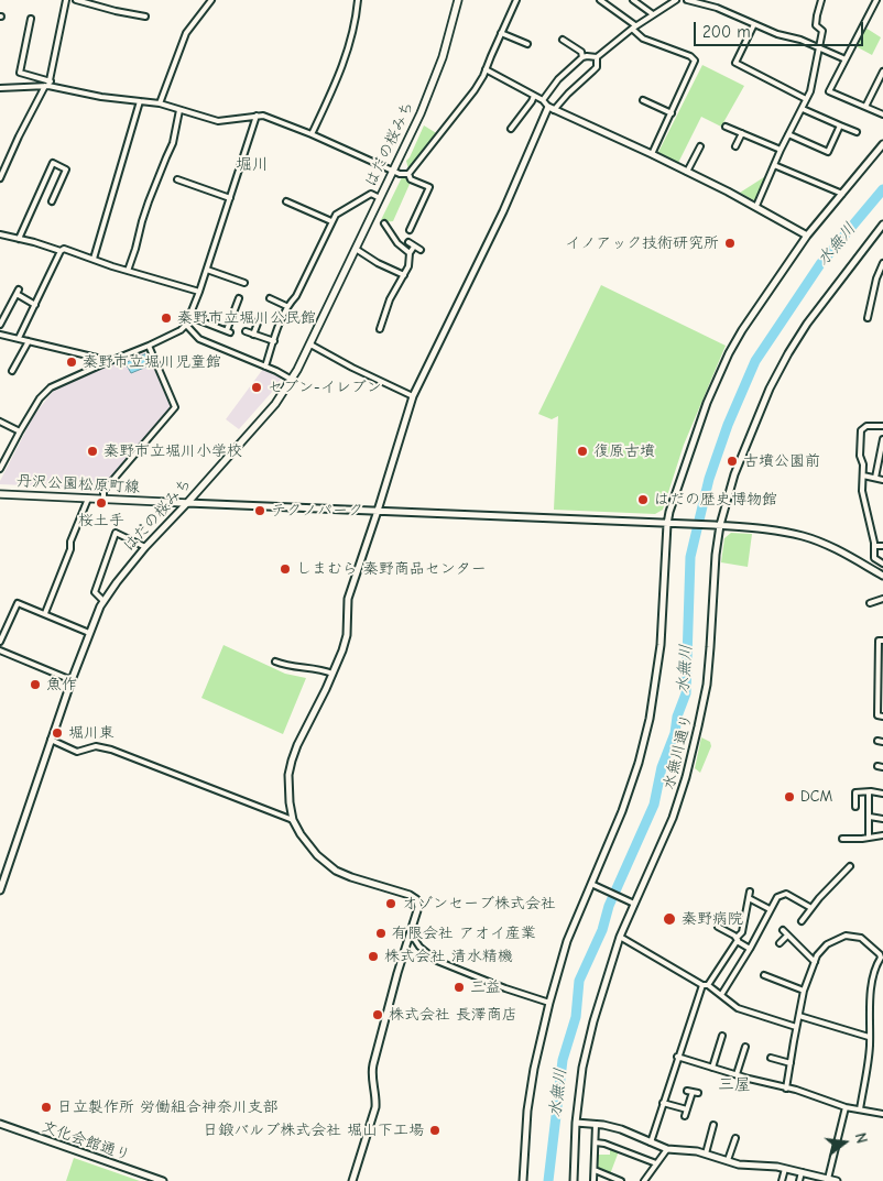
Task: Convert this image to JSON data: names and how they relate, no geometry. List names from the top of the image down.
{
  "streets": {
    "main road": ["はだの桜みち", "丹沢公園松原町線"],
    "street": ["水無川通り", "文化会館通り"]
  },
  "crossings": [
    ["はだの桜みち", "丹沢公園松原町線"]
  ],
  "districts": ["堀川", "三屋"],
  "water": ["水無川"],
  "places": [
    "イノアック技術研究所",
    "秦野市立堀川公民館",
    "秦野市立堀川児童館",
    "セブン-イレブン",
    "秦野市立堀川小学校",
    "復原古墳",
    "古墳公園前",
    "はだの歴史博物館",
    "桜土手",
    "テクノパーク",
    "しまむら 秦野商品センター",
    "魚作",
    "堀川東",
    "DCM",
    "オゾンセーブ株式会社",
    "秦野病院",
    "有限会社 アオイ産業",
    "株式会社 清水精機",
    "三益",
    "株式会社 長澤商店",
    "日立製作所 労働組合神奈川支部",
    "日鍛バルブ株式会社 堀山下工場"
  ],
  "scale_bar": "200 m",
  "north": "right"
}
